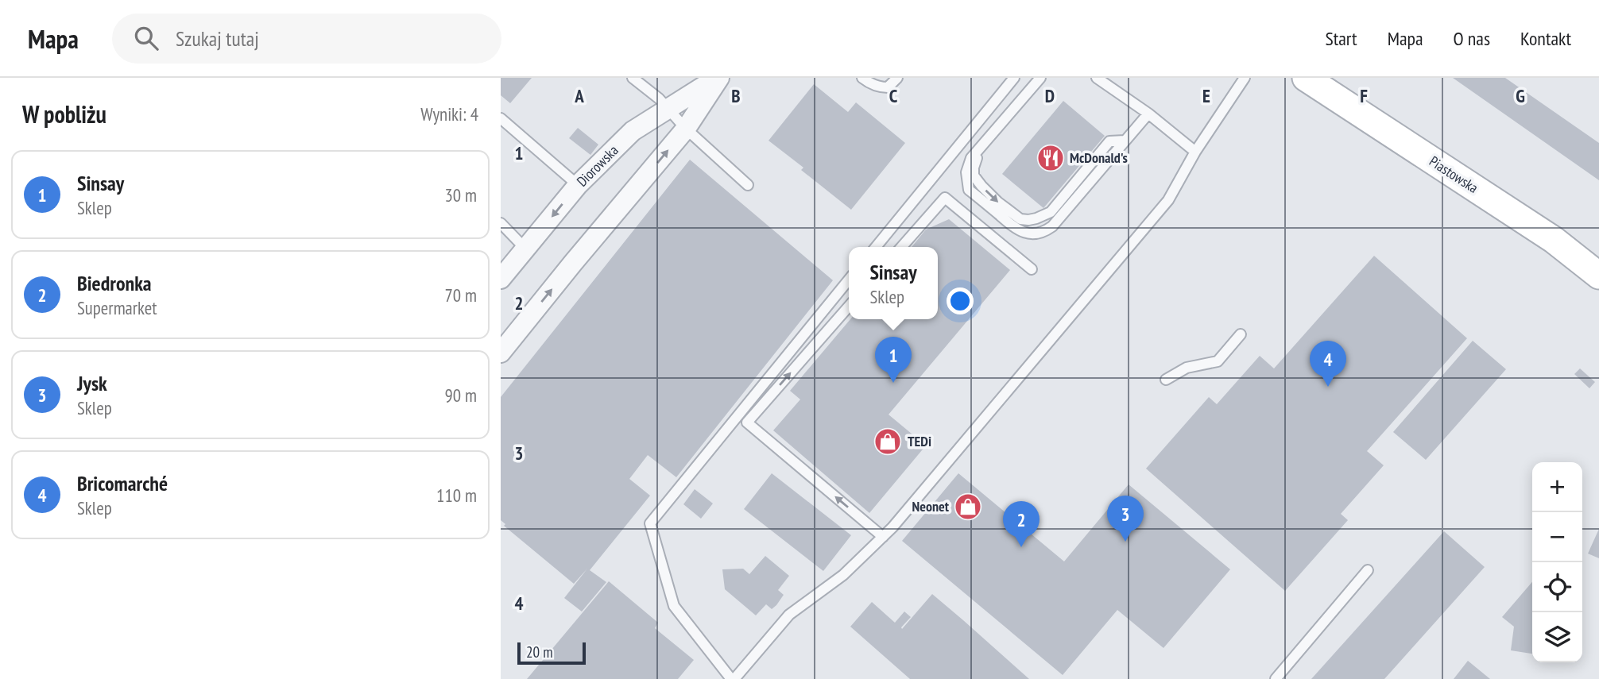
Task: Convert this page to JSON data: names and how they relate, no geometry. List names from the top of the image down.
{
  "streets": {
    "street": ["Diorowska", "Piastowska"]
  },
  "places": {
    "restaurant": ["McDonald's"],
    "shop": ["TEDi", "Neonet"]
  },
  "scale_bar": "20 m",
  "page": {
    "header": "Mapa",
    "search": "Szukaj tutaj",
    "nav": [
      "Start",
      "Mapa",
      "O nas",
      "Kontakt"
    ],
    "heading": ["W pobliżu", "Wyniki: 4"],
    "list": [
      {
        "mark": "1",
        "name": "Sinsay",
        "note": "Sklep",
        "value": "30 m"
      },
      {
        "mark": "2",
        "name": "Biedronka",
        "note": "Supermarket",
        "value": "70 m"
      },
      {
        "mark": "3",
        "name": "Jysk",
        "note": "Sklep",
        "value": "90 m"
      },
      {
        "mark": "4",
        "name": "Bricomarché",
        "note": "Sklep",
        "value": "110 m"
      }
    ],
    "popup": ["Sinsay", "Sklep"],
    "pins": [
      "1",
      "4",
      "3",
      "2"
    ],
    "map_buttons": ["+", "−"],
    "scale": "20 m"
  },
  "grid": {
    "columns": [
      "A",
      "B",
      "C",
      "D",
      "E",
      "F",
      "G"
    ],
    "rows": [
      "1",
      "2",
      "3",
      "4"
    ]
  }
}
